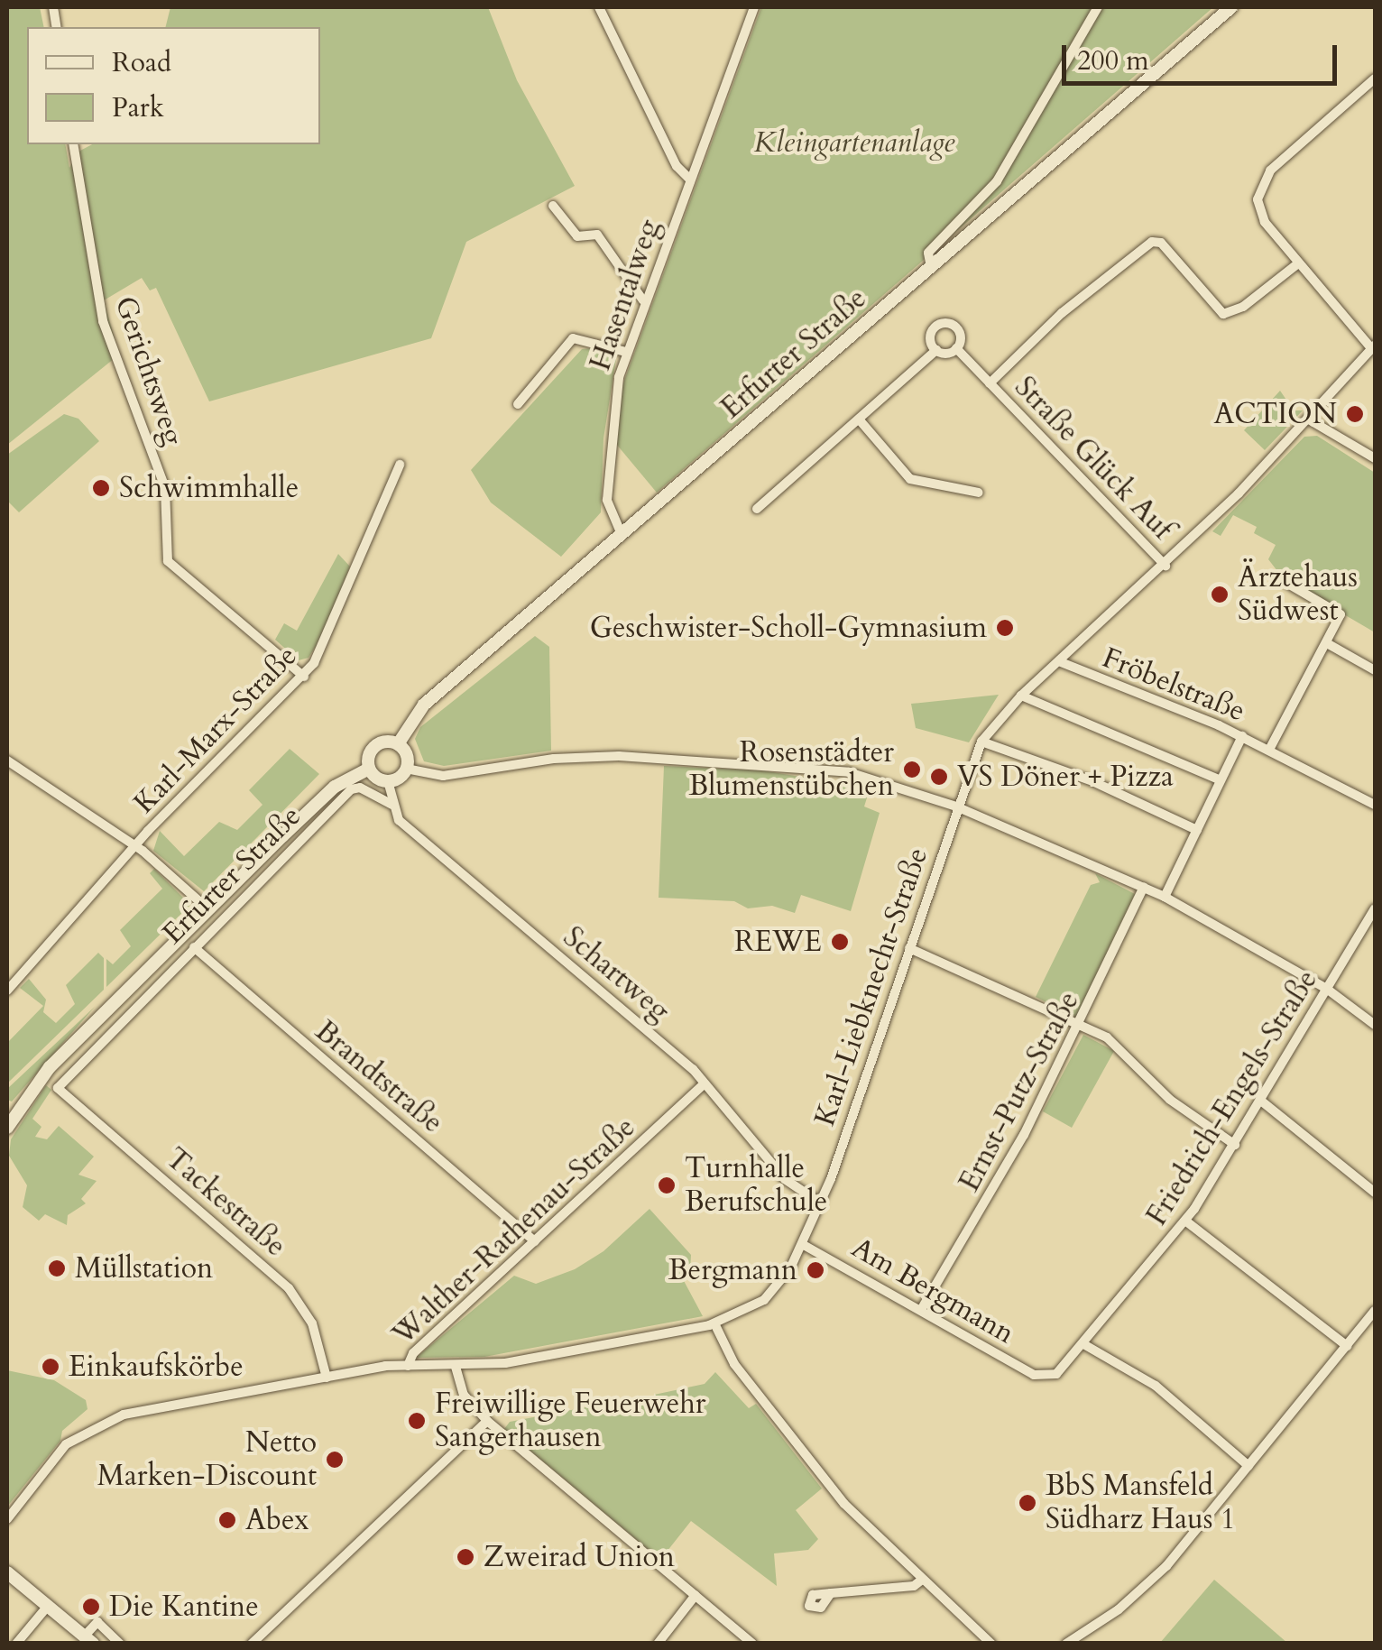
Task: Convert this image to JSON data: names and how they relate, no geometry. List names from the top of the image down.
{
  "streets": {
    "main road": ["Erfurter Straße"],
    "street": [
      "Hasentalweg",
      "Gerichtsweg",
      "Straße Glück Auf",
      "Fröbelstraße",
      "Karl-Marx-Straße",
      "Schartweg",
      "Karl-Liebknecht-Straße",
      "Brandtstraße",
      "Ernst-Putz-Straße",
      "Friedrich-Engels-Straße",
      "Tackestraße",
      "Walther-Rathenau-Straße",
      "Am Bergmann"
    ]
  },
  "crossings": [
    ["Hasentalweg", "Erfurter Straße"],
    ["Erfurter Straße", "Schartweg"],
    ["Erfurter Straße", "Brandtstraße"],
    ["Erfurter Straße", "Tackestraße"],
    ["Gerichtsweg", "Karl-Marx-Straße"],
    ["Straße Glück Auf", "Karl-Liebknecht-Straße"],
    ["Fröbelstraße", "Karl-Liebknecht-Straße"],
    ["Schartweg", "Karl-Liebknecht-Straße"],
    ["Schartweg", "Walther-Rathenau-Straße"],
    ["Karl-Liebknecht-Straße", "Walther-Rathenau-Straße"],
    ["Karl-Liebknecht-Straße", "Am Bergmann"],
    ["Brandtstraße", "Walther-Rathenau-Straße"],
    ["Ernst-Putz-Straße", "Am Bergmann"],
    ["Friedrich-Engels-Straße", "Am Bergmann"],
    ["Tackestraße", "Walther-Rathenau-Straße"]
  ],
  "parks": ["Kleingartenanlage"],
  "places": [
    "ACTION",
    "Schwimmhalle",
    "Ärztehaus Südwest",
    "Geschwister-Scholl-Gymnasium",
    "Rosenstädter Blumenstübchen",
    "VS Döner + Pizza",
    "REWE",
    "Turnhalle Berufschule",
    "Müllstation",
    "Bergmann",
    "Einkaufskörbe",
    "Freiwillige Feuerwehr Sangerhausen",
    "Netto Marken-Discount",
    "BbS Mansfeld Südharz Haus 1",
    "Abex",
    "Zweirad Union",
    "Die Kantine"
  ],
  "legend": ["Road", "Park"],
  "scale_bar": "200 m"
}
